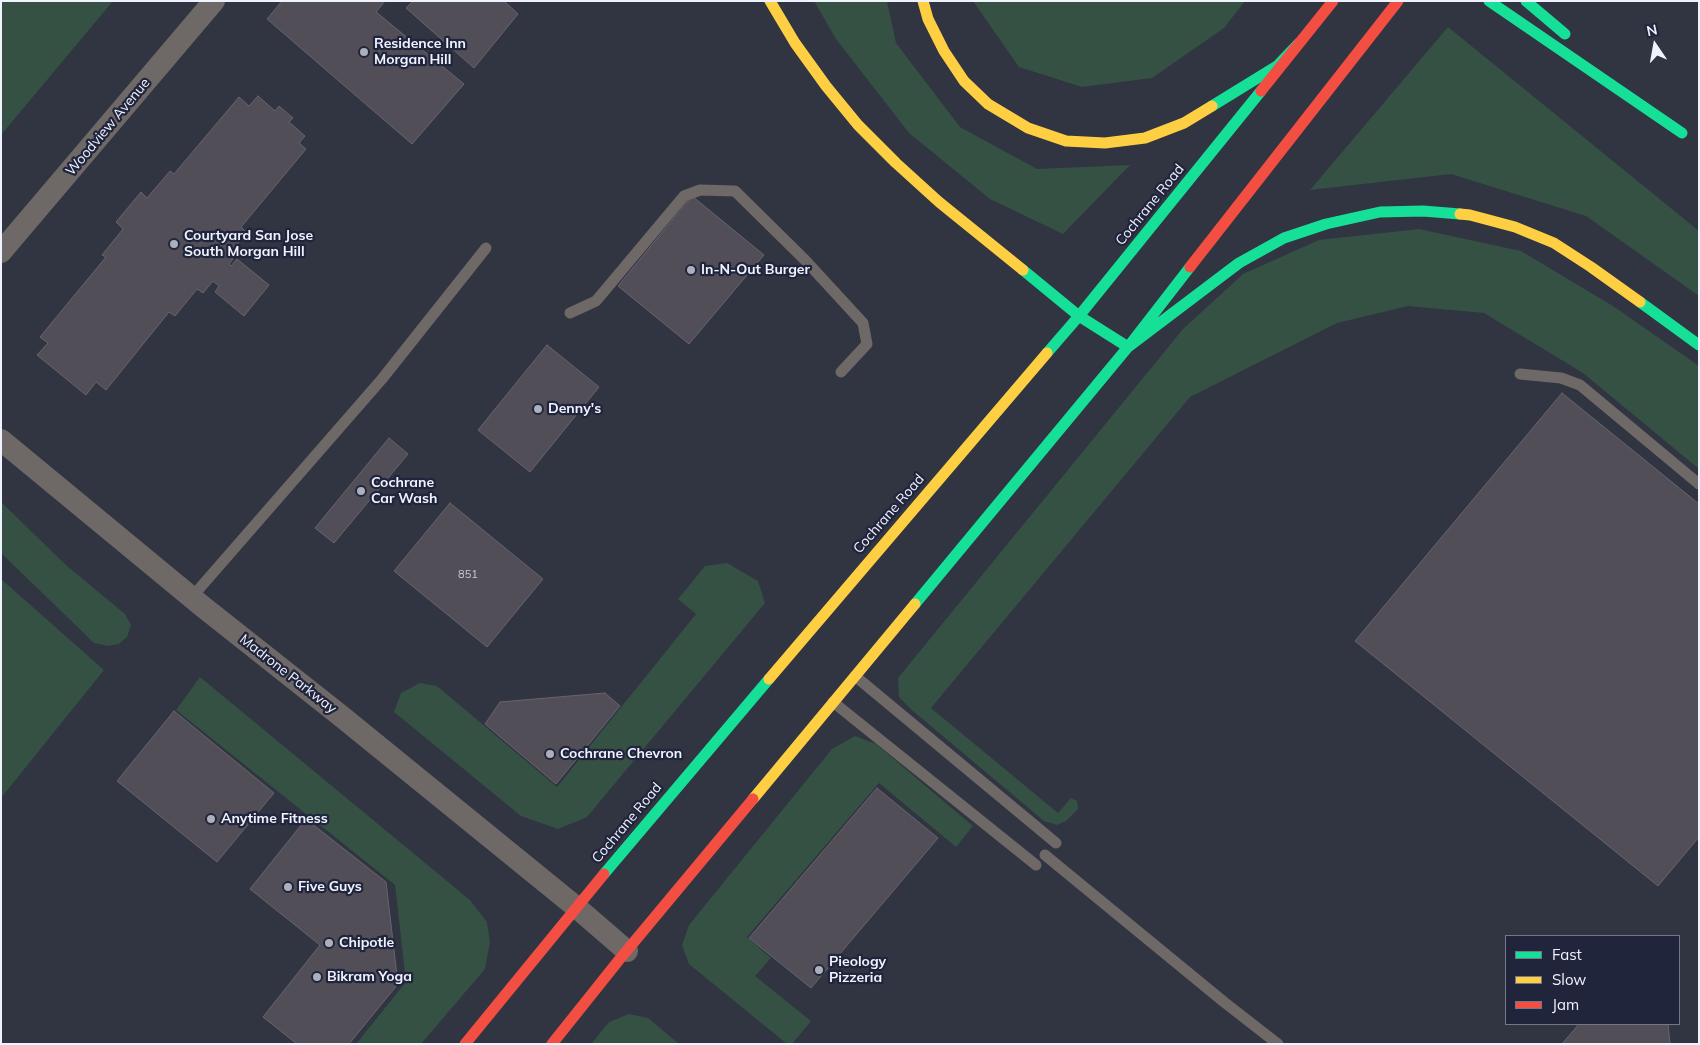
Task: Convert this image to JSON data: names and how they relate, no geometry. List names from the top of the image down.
{
  "streets": {
    "main road": ["Cochrane Road"],
    "street": ["Woodview Avenue", "Madrone Parkway"]
  },
  "crossings": [
    ["Cochrane Road", "Madrone Parkway"]
  ],
  "places": [
    "Residence Inn Morgan Hill",
    "Courtyard San Jose South Morgan Hill",
    "In-N-Out Burger",
    "Denny's",
    "Cochrane Car Wash",
    "Cochrane Chevron",
    "Anytime Fitness",
    "Five Guys",
    "Chipotle",
    "Pieology Pizzeria",
    "Bikram Yoga"
  ],
  "house_numbers": ["851"],
  "legend": ["Fast", "Slow", "Jam"],
  "north": "top"
}
